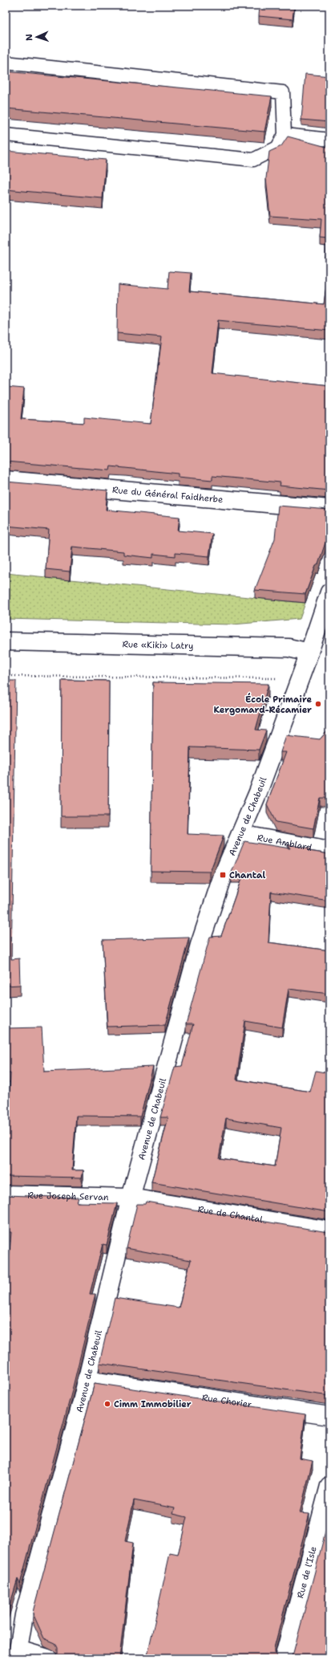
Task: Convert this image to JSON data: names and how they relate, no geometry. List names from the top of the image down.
{
  "streets": {
    "street": [
      "Rue du Général Faidherbe",
      "Rue «Kiki» Latry",
      "Avenue de Chabeuil",
      "Rue Amblard",
      "Rue Joseph Servan",
      "Rue de Chantal",
      "Rue Chorier",
      "Rue de l'Isle"
    ]
  },
  "crossings": [
    ["Rue «Kiki» Latry", "Avenue de Chabeuil"],
    ["Avenue de Chabeuil", "Rue Amblard"],
    ["Avenue de Chabeuil", "Rue Joseph Servan"],
    ["Avenue de Chabeuil", "Rue de Chantal"],
    ["Avenue de Chabeuil", "Rue Chorier"],
    ["Rue Joseph Servan", "Rue de Chantal"]
  ],
  "places": {
    "other": ["École Primaire Kergomard-Récamier", "Cimm Immobilier"],
    "transit": ["Chantal"]
  },
  "north": "left"
}
